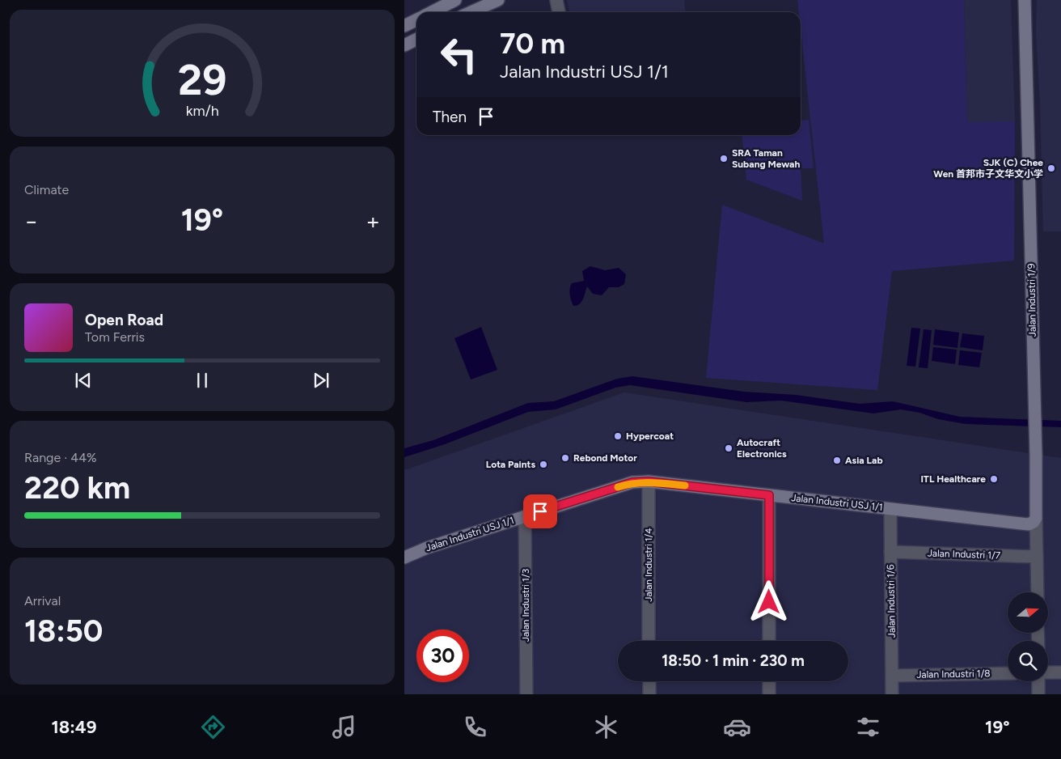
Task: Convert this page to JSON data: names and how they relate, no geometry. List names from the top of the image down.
{
  "streets": {
    "street": [
      "Jalan Industri 1/9",
      "Jalan Industri USJ 1/1",
      "Jalan Industri 1/7",
      "Jalan Industri 1/4",
      "Jalan Industri 1/6",
      "Jalan Industri 1/3",
      "Jalan Industri 1/8"
    ]
  },
  "crossings": [
    ["Jalan Industri 1/9", "Jalan Industri USJ 1/1"],
    ["Jalan Industri 1/9", "Jalan Industri 1/7"],
    ["Jalan Industri USJ 1/1", "Jalan Industri 1/4"],
    ["Jalan Industri USJ 1/1", "Jalan Industri 1/6"],
    ["Jalan Industri USJ 1/1", "Jalan Industri 1/3"],
    ["Jalan Industri 1/7", "Jalan Industri 1/6"],
    ["Jalan Industri 1/6", "Jalan Industri 1/8"]
  ],
  "places": [
    "SRA Taman Subang Mewah",
    "SJK (C) Chee Wen 首邦市子文华文小学",
    "Hypercoat",
    "Autocraft Electronics",
    "Rebond Motor",
    "Asia Lab",
    "Lota Paints",
    "ITL Healthcare"
  ],
  "north": "right",
  "page": {
    "turn": ["70 m", "Jalan Industri USJ 1/1"],
    "then": "Then",
    "tile": [
      "Climate",
      ["Range · 44%", "220 km"],
      ["Arrival", "18:50"]
    ],
    "heat": ["−", "19°", "+"],
    "song": ["Open Road", "Tom Ferris"],
    "limit": "30",
    "trip": "18:50 · 1 min · 230 m",
    "tabs": ["18:49", "19°"],
    "gauge": ["29", "km/h"]
  }
}
